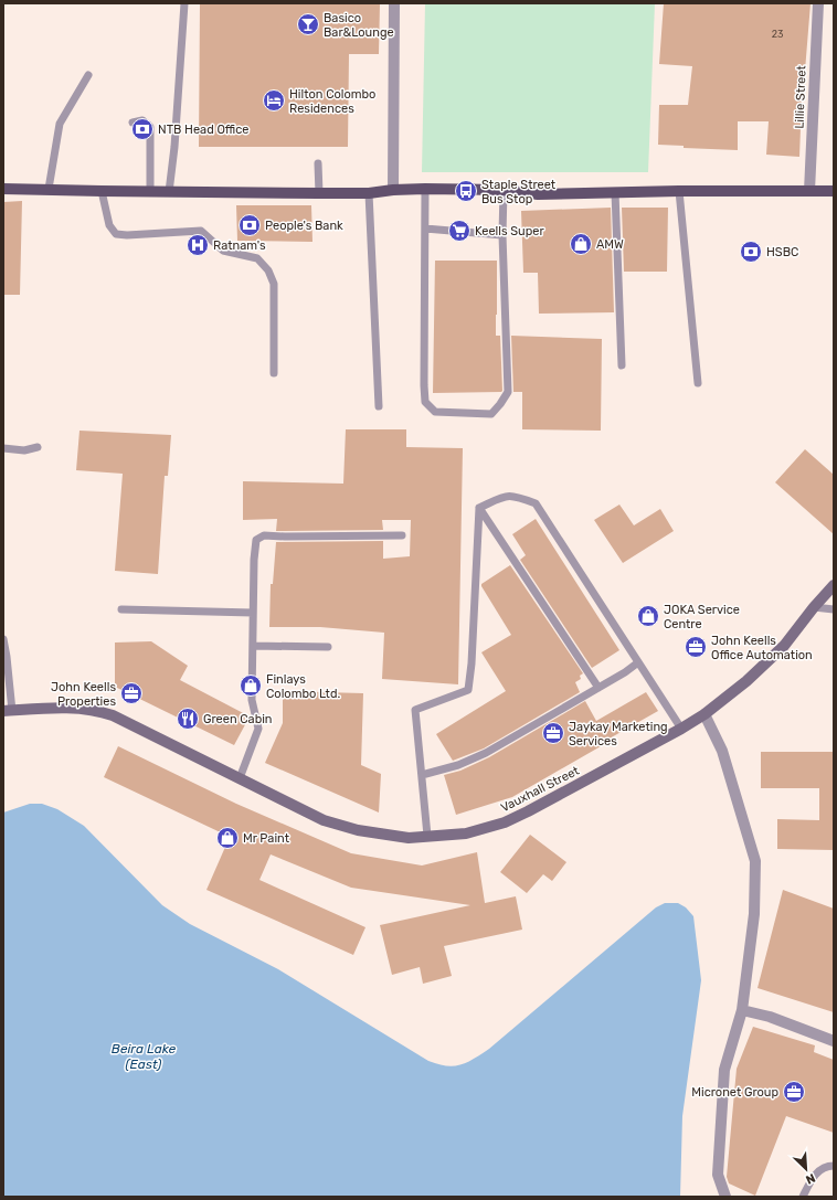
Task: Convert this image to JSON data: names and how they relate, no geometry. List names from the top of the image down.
{
  "streets": {
    "street": ["Lillie Street", "Vauxhall Street"]
  },
  "water": ["Beira Lake (East)"],
  "places": {
    "bar": ["Basico Bar&Lounge"],
    "hotel": ["Hilton Colombo Residences"],
    "bank": ["NTB Head Office", "People's Bank", "HSBC"],
    "bus stop": ["Staple Street Bus Stop"],
    "supermarket": ["Keells Super"],
    "shop": [
      "AMW",
      "JOKA Service Centre",
      "Finlays Colombo Ltd.",
      "Mr Paint"
    ],
    "hospital": ["Ratnam's"],
    "office": [
      "John Keells Office Automation",
      "John Keells Properties",
      "Jaykay Marketing Services",
      "Micronet Group"
    ],
    "restaurant": ["Green Cabin"]
  },
  "house_numbers": ["23"],
  "north": "bottom right"
}
